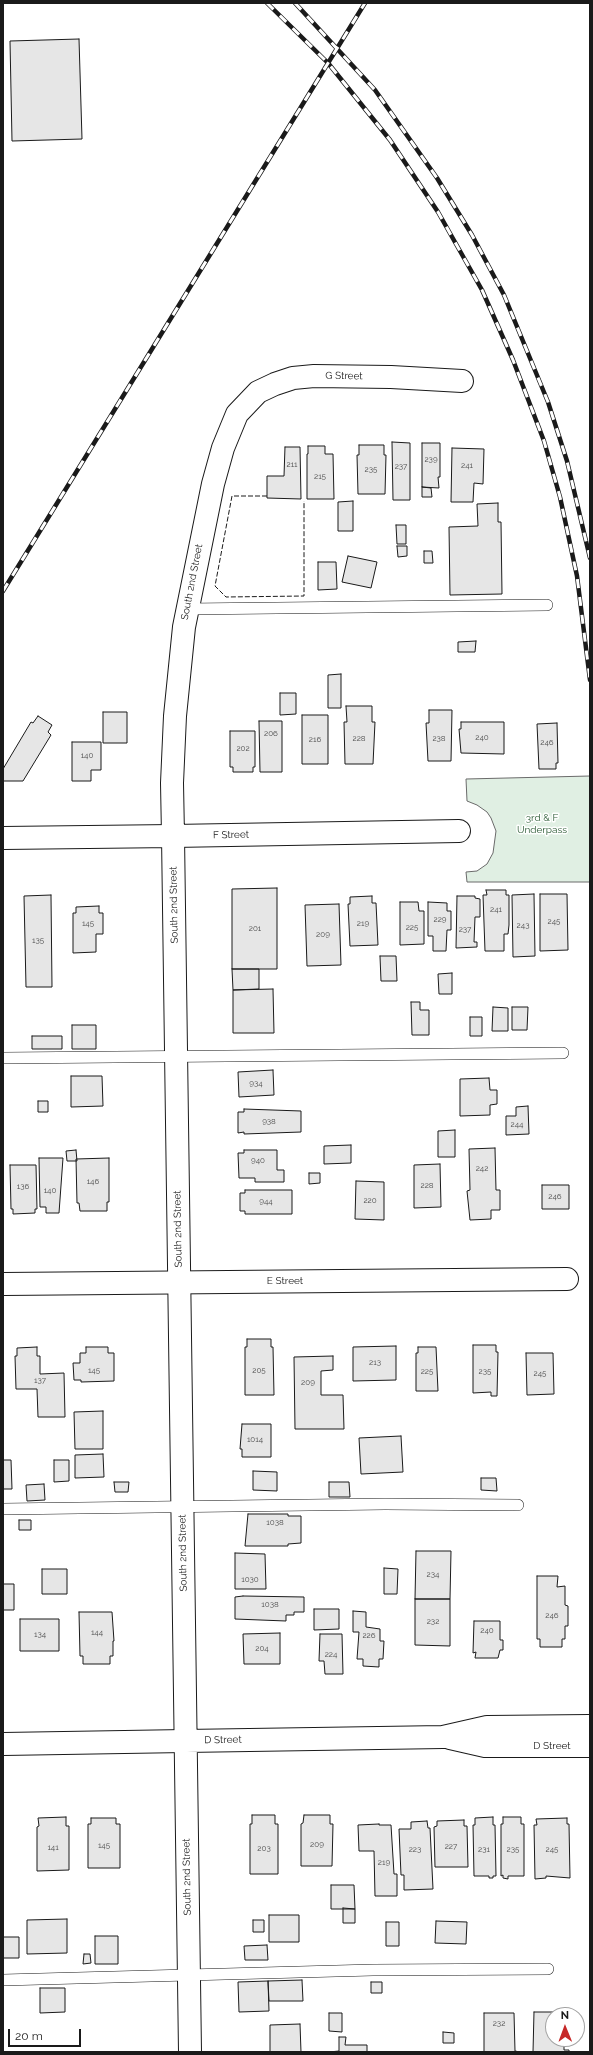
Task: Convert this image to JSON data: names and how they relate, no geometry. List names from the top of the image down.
{
  "streets": {
    "street": [
      "G Street",
      "South 2nd Street",
      "F Street",
      "E Street",
      "D Street"
    ]
  },
  "crossings": [
    ["G Street", "South 2nd Street"],
    ["South 2nd Street", "F Street"],
    ["South 2nd Street", "E Street"],
    ["South 2nd Street", "D Street"]
  ],
  "parks": ["3rd & F Underpass"],
  "house_numbers": [
    "239",
    "211",
    "241",
    "237",
    "235",
    "215",
    "206",
    "240",
    "228",
    "238",
    "216",
    "246",
    "202",
    "140",
    "241",
    "229",
    "245",
    "145",
    "219",
    "243",
    "225",
    "201",
    "237",
    "209",
    "135",
    "934",
    "938",
    "244",
    "940",
    "242",
    "146",
    "228",
    "136",
    "140",
    "246",
    "220",
    "944",
    "213",
    "145",
    "205",
    "225",
    "235",
    "245",
    "137",
    "209",
    "1014",
    "1038",
    "234",
    "1030",
    "1038",
    "246",
    "232",
    "240",
    "144",
    "134",
    "226",
    "204",
    "224",
    "209",
    "145",
    "227",
    "141",
    "203",
    "223",
    "231",
    "235",
    "245",
    "219",
    "232"
  ],
  "scale_bar": "20 m",
  "north": "top"
}
